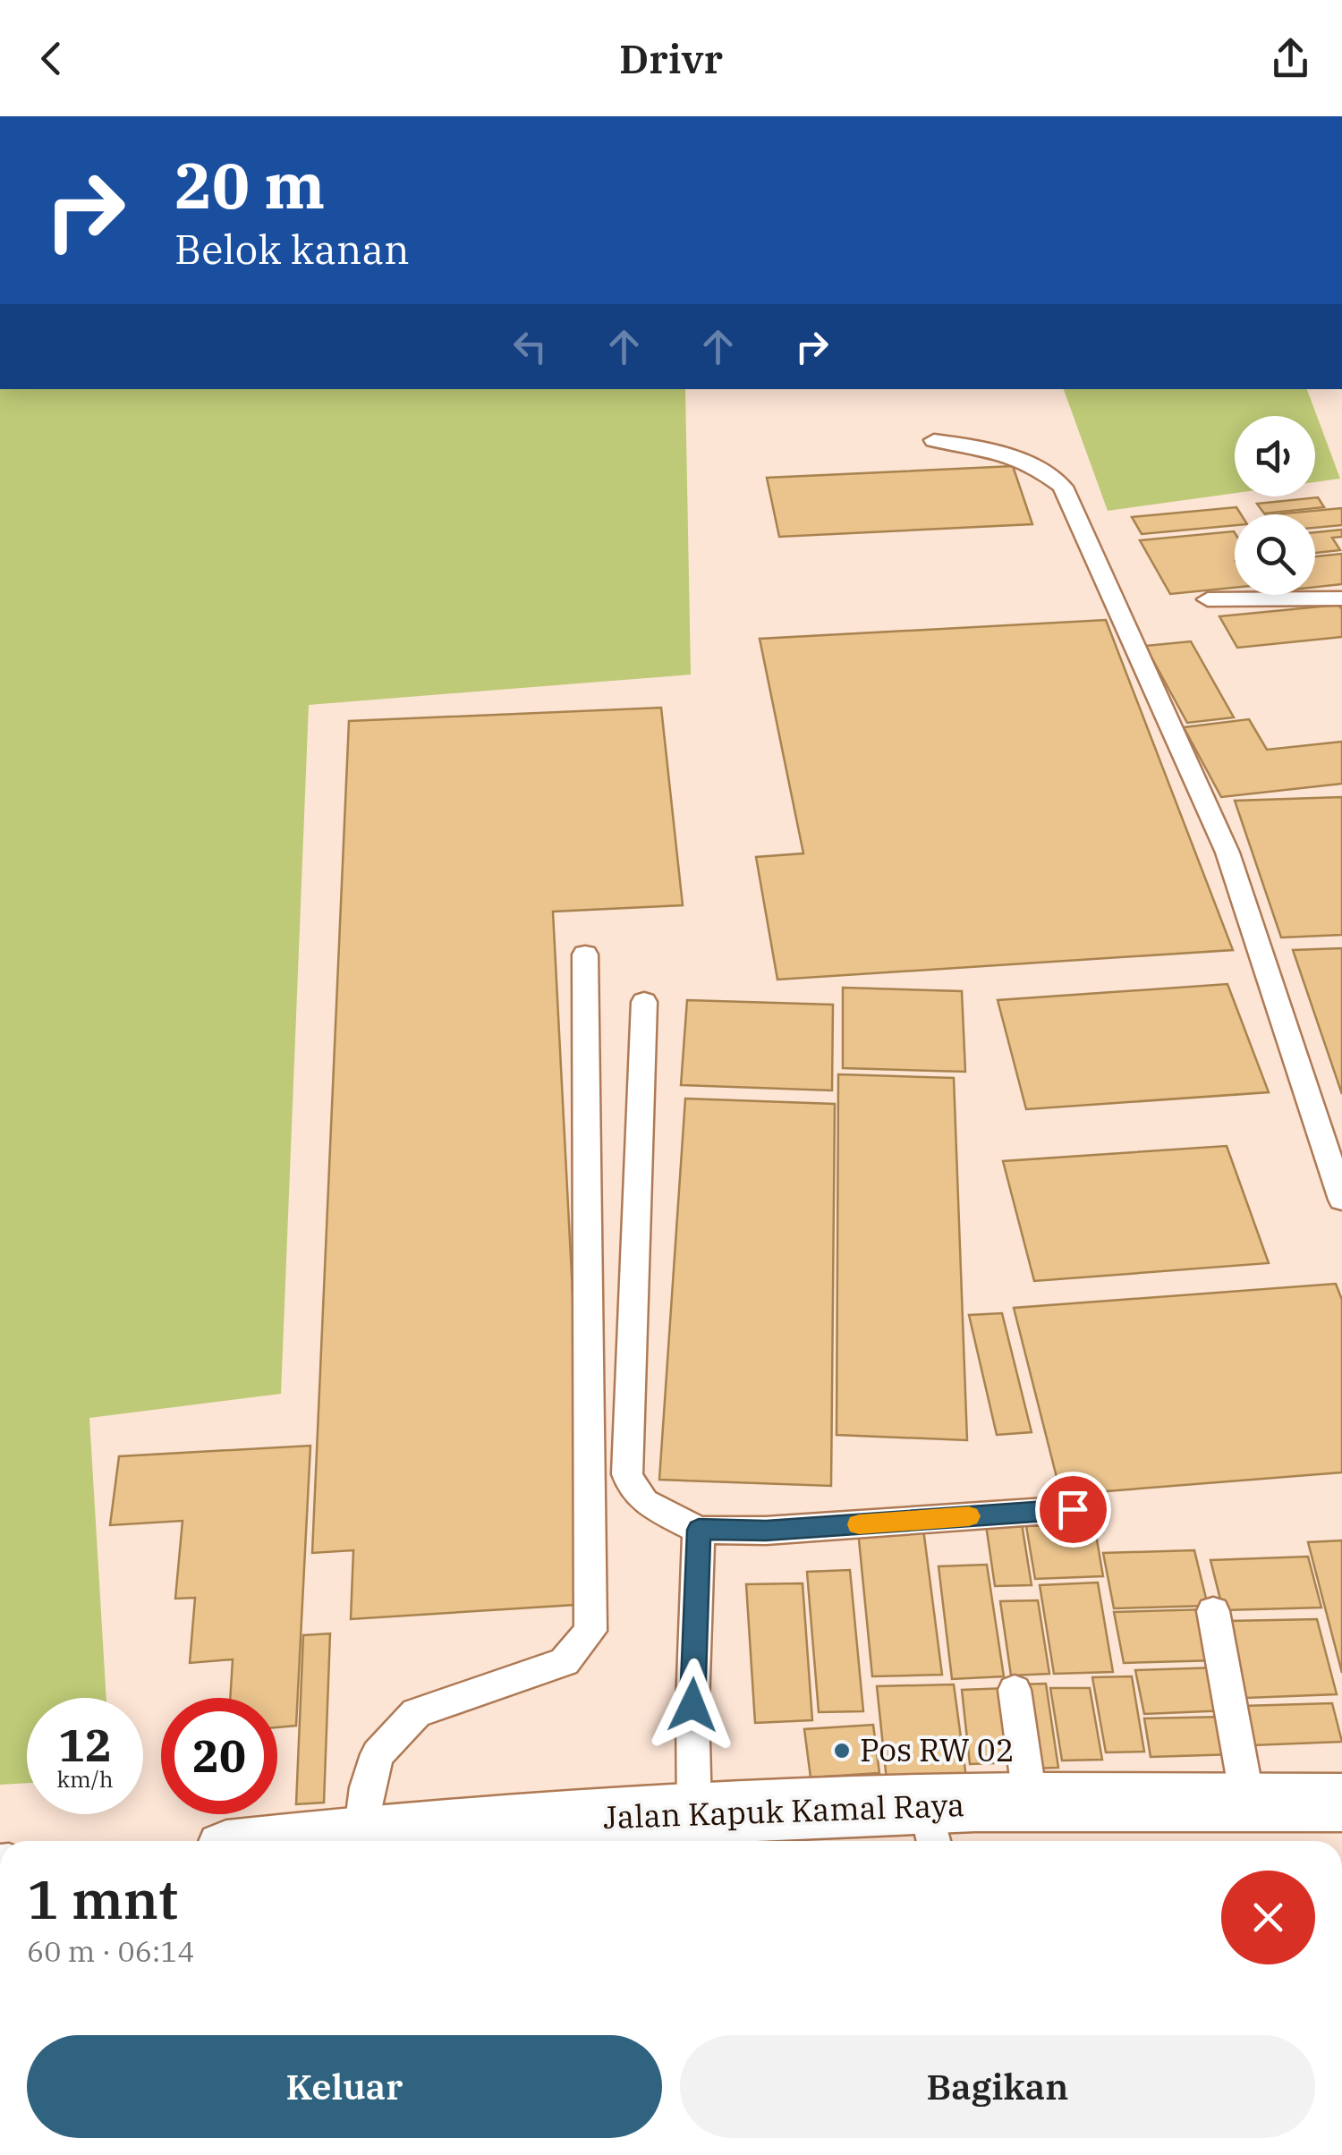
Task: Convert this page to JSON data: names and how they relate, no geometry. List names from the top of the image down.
{
  "streets": {
    "main road": ["Jalan Kapuk Kamal Raya"]
  },
  "places": ["Pos RW 02"],
  "page": {
    "header": "Drivr",
    "turn": ["20 m", "Belok kanan"],
    "speed": "12 km/h",
    "limit": "20",
    "heading": ["1 mnt", "60 m · 06:14"],
    "buttons": ["Keluar", "Bagikan"]
  }
}
